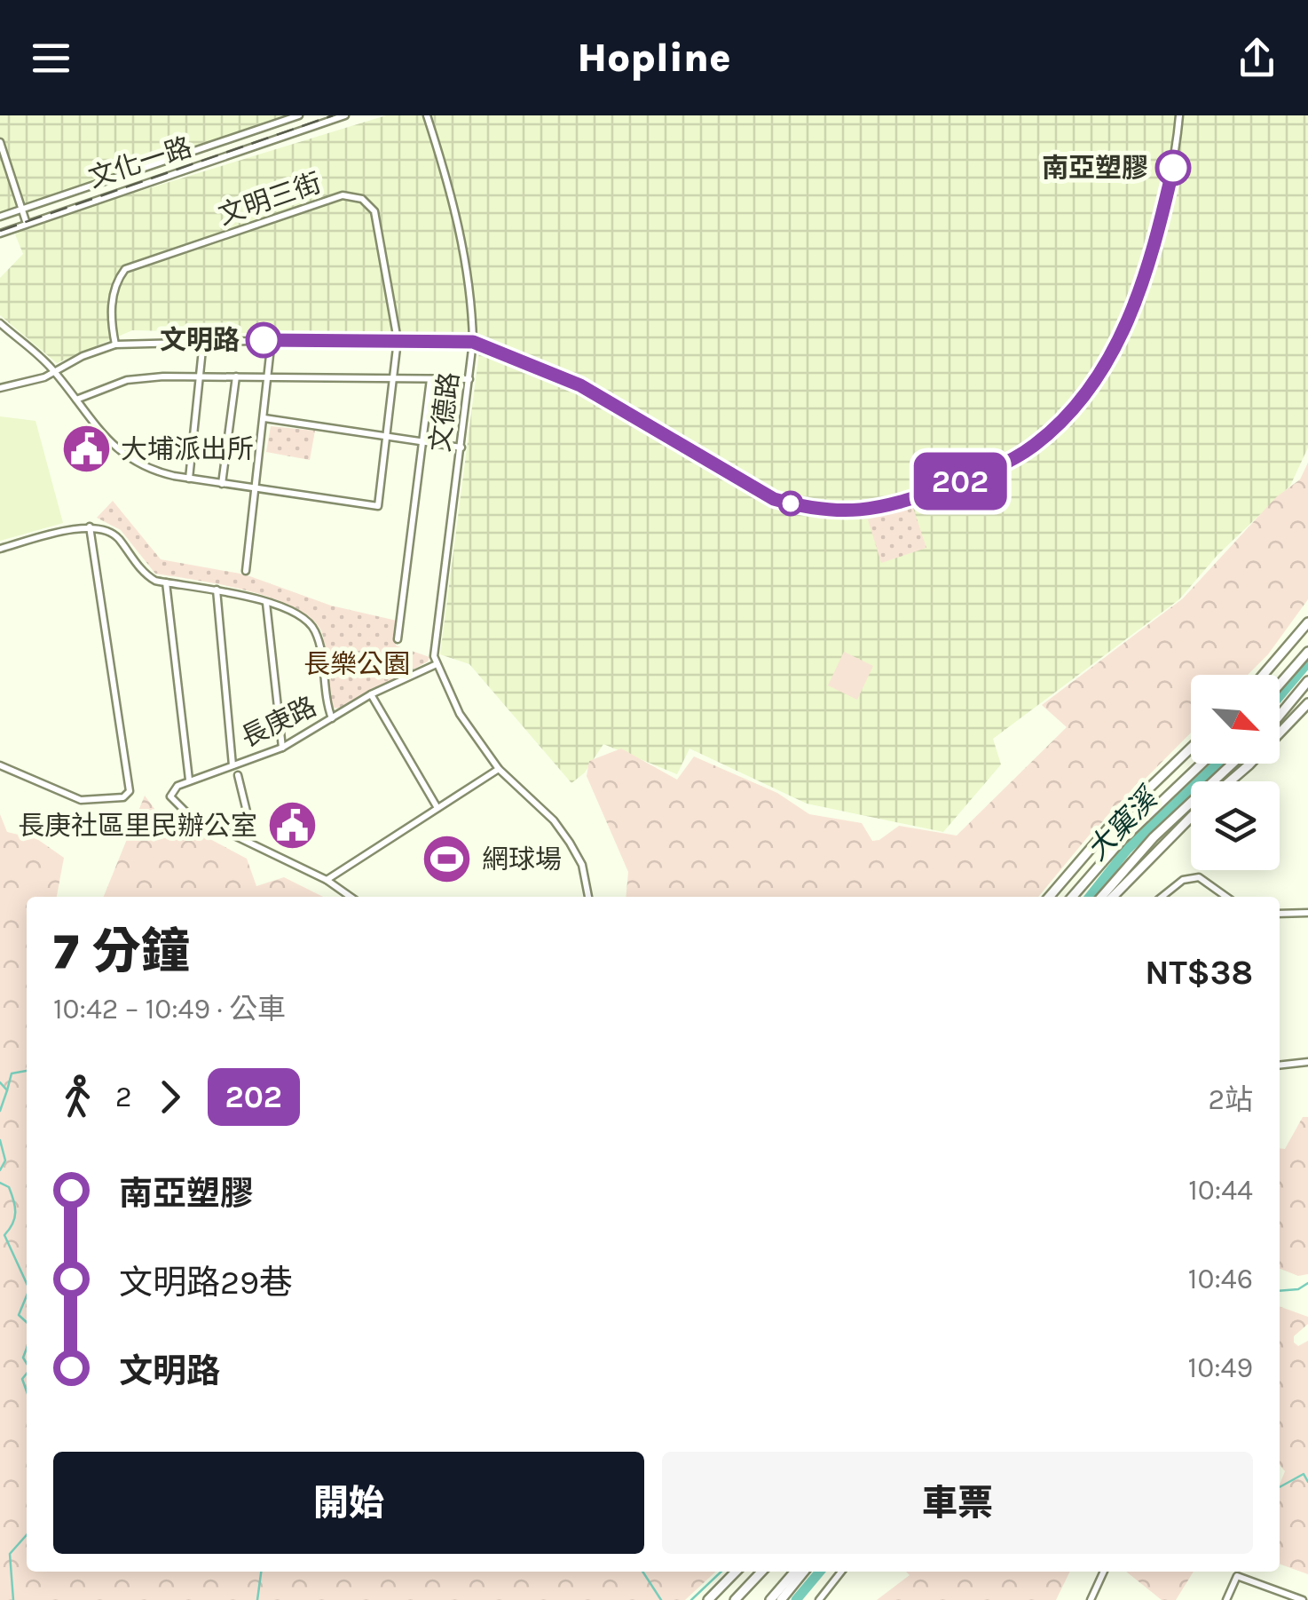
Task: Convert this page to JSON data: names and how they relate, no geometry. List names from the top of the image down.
{
  "streets": {
    "street": [
      "文化一路",
      "文明三街",
      "文德路",
      "長庚路"
    ]
  },
  "crossings": [
    ["文德路", "長庚路"]
  ],
  "water": ["大窠溪"],
  "parks": ["長樂公園"],
  "places": {
    "other": ["南亞塑膠", "文明路"],
    "public building": ["大埔派出所", "長庚社區里民辦公室"],
    "sports": ["網球場"]
  },
  "lines": ["bus line 202"],
  "north": "bottom right",
  "page": {
    "header": "Hopline",
    "on_map": "202",
    "heading": ["7 分鐘", "10:42 – 10:49 · 公車", "NT$38"],
    "legs": ["2", "202", "2站"],
    "list": [
      {
        "name": "南亞塑膠",
        "value": "10:44"
      },
      {
        "name": "文明路29巷",
        "value": "10:46"
      },
      {
        "name": "文明路",
        "value": "10:49"
      }
    ],
    "buttons": ["開始", "車票"]
  }
}
